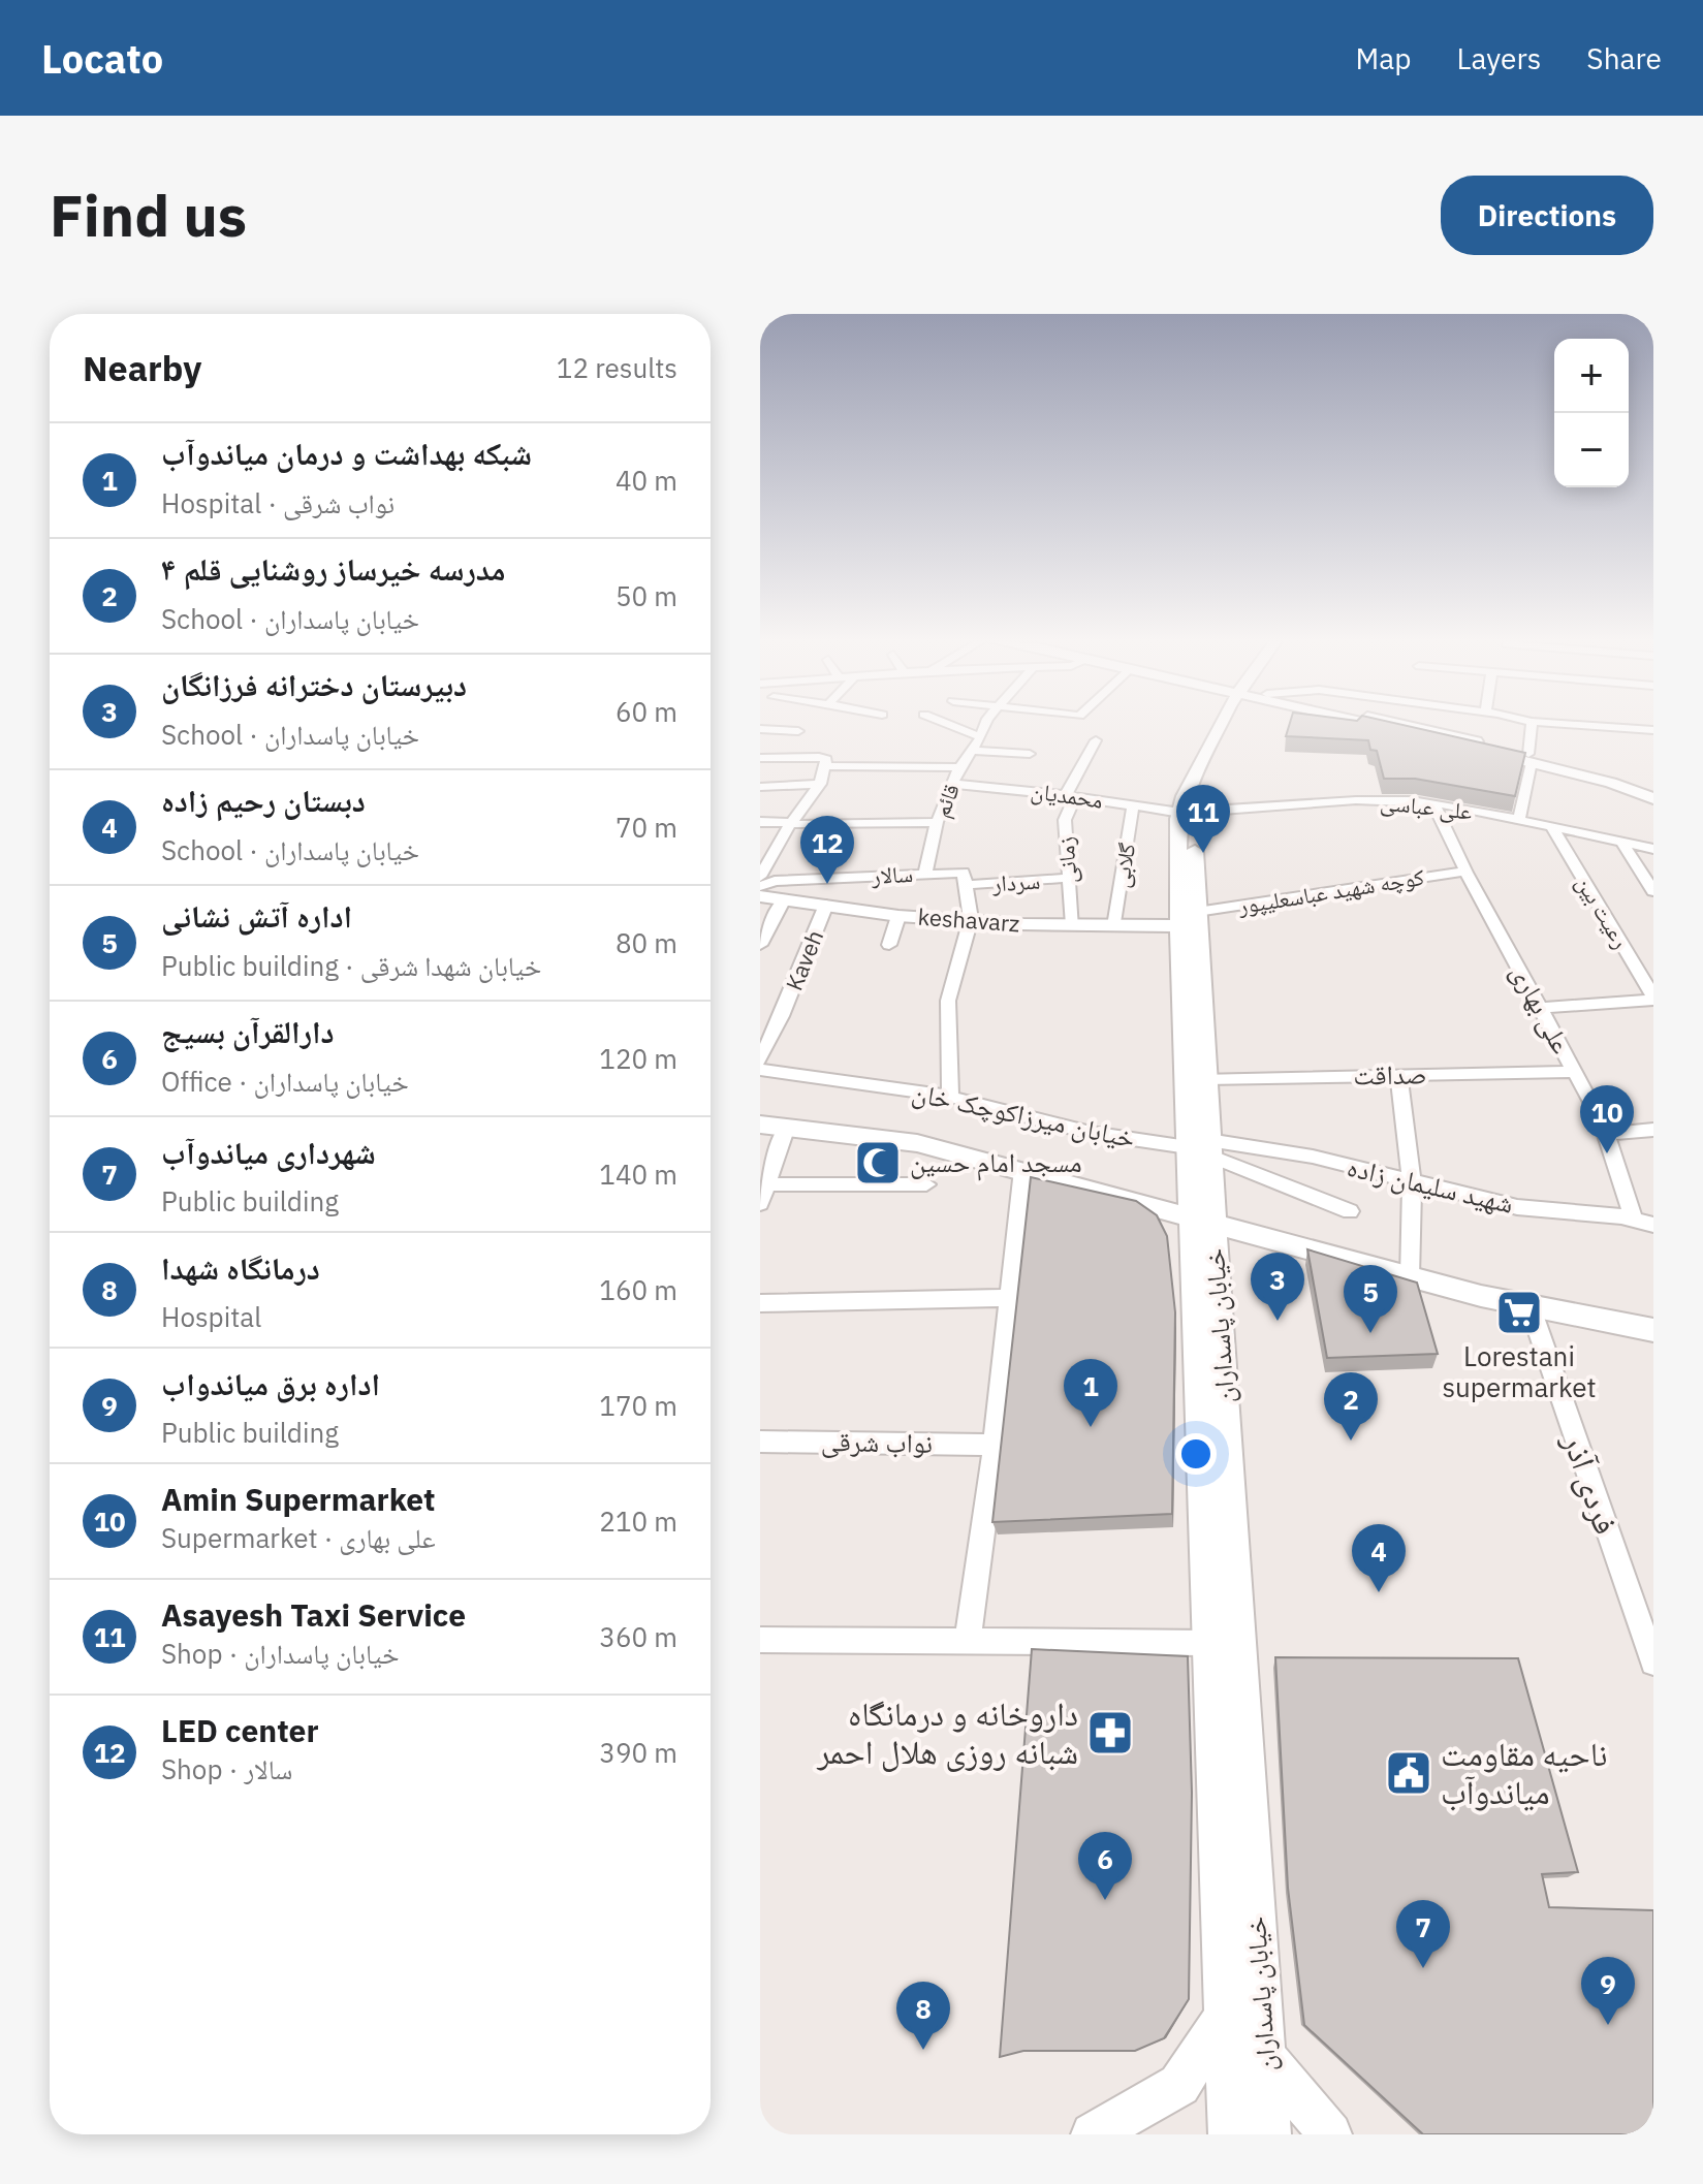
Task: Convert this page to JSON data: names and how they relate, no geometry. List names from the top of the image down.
{
  "streets": {
    "main road": ["keshavarz", "خیابان پاسداران"],
    "street": [
      "محمدیان",
      "قائم",
      "علی عباسی",
      "زمانی",
      "گلابی",
      "سالار",
      "سردار",
      "کوچه شهید عباسعلیپور",
      "رعیت بین",
      "Kaveh",
      "علی بهاری",
      "صداقت",
      "خیابان میرزاکوچک خان",
      "شهید سلیمان زاده",
      "نواب شرقی",
      "فردی آذر"
    ]
  },
  "crossings": [
    ["محمدیان", "قائم"],
    ["محمدیان", "علی عباسی"],
    ["محمدیان", "زمانی"],
    ["محمدیان", "گلابی"],
    ["قائم", "سالار"],
    ["علی عباسی", "رعیت بین"],
    ["علی عباسی", "علی بهاری"],
    ["زمانی", "سردار"],
    ["زمانی", "keshavarz"],
    ["گلابی", "keshavarz"],
    ["کوچه شهید عباسعلیپور", "keshavarz"],
    ["کوچه شهید عباسعلیپور", "علی بهاری"],
    ["keshavarz", "Kaveh"],
    ["علی بهاری", "صداقت"],
    ["علی بهاری", "شهید سلیمان زاده"],
    ["خیابان میرزاکوچک خان", "شهید سلیمان زاده"]
  ],
  "places": {
    "mosque": ["مسجد امام حسین"],
    "supermarket": ["Lorestani supermarket"],
    "pharmacy": ["داروخانه و درمانگاه شبانه روزی هلال احمر"],
    "public building": ["ناحیه مقاومت میاندوآب"]
  },
  "page": {
    "header": "Locato",
    "nav": ["Map", "Layers", "Share"],
    "buttons": "Directions",
    "title": "Find us",
    "heading": ["Nearby", "12 results"],
    "map_buttons": ["+", "−"],
    "list": [
      {
        "mark": "1",
        "name": "شبکه بهداشت و درمان میاندوآب",
        "note": "Hospital · نواب شرقی",
        "value": "40 m"
      },
      {
        "mark": "2",
        "name": "مدرسه خیرساز روشنایی قلم ۴",
        "note": "School · خیابان پاسداران",
        "value": "50 m"
      },
      {
        "mark": "3",
        "name": "دبیرستان دخترانه فرزانگان",
        "note": "School · خیابان پاسداران",
        "value": "60 m"
      },
      {
        "mark": "4",
        "name": "دبستان رحیم زاده",
        "note": "School · خیابان پاسداران",
        "value": "70 m"
      },
      {
        "mark": "5",
        "name": "اداره آتش نشانی",
        "note": "Public building · خیابان شهدا شرقی",
        "value": "80 m"
      },
      {
        "mark": "6",
        "name": "دارالقرآن بسیج",
        "note": "Office · خیابان پاسداران",
        "value": "120 m"
      },
      {
        "mark": "7",
        "name": "شهرداری میاندوآب",
        "note": "Public building",
        "value": "140 m"
      },
      {
        "mark": "8",
        "name": "درمانگاه شهدا",
        "note": "Hospital",
        "value": "160 m"
      },
      {
        "mark": "9",
        "name": "اداره برق میاندواب",
        "note": "Public building",
        "value": "170 m"
      },
      {
        "mark": "10",
        "name": "Amin Supermarket",
        "note": "Supermarket · علی بهاری",
        "value": "210 m"
      },
      {
        "mark": "11",
        "name": "Asayesh Taxi Service",
        "note": "Shop · خیابان پاسداران",
        "value": "360 m"
      },
      {
        "mark": "12",
        "name": "LED center",
        "note": "Shop · سالار",
        "value": "390 m"
      }
    ],
    "pins": [
      "11",
      "12",
      "10",
      "3",
      "5",
      "1",
      "2",
      "4",
      "6",
      "7",
      "9",
      "8"
    ]
  }
}
